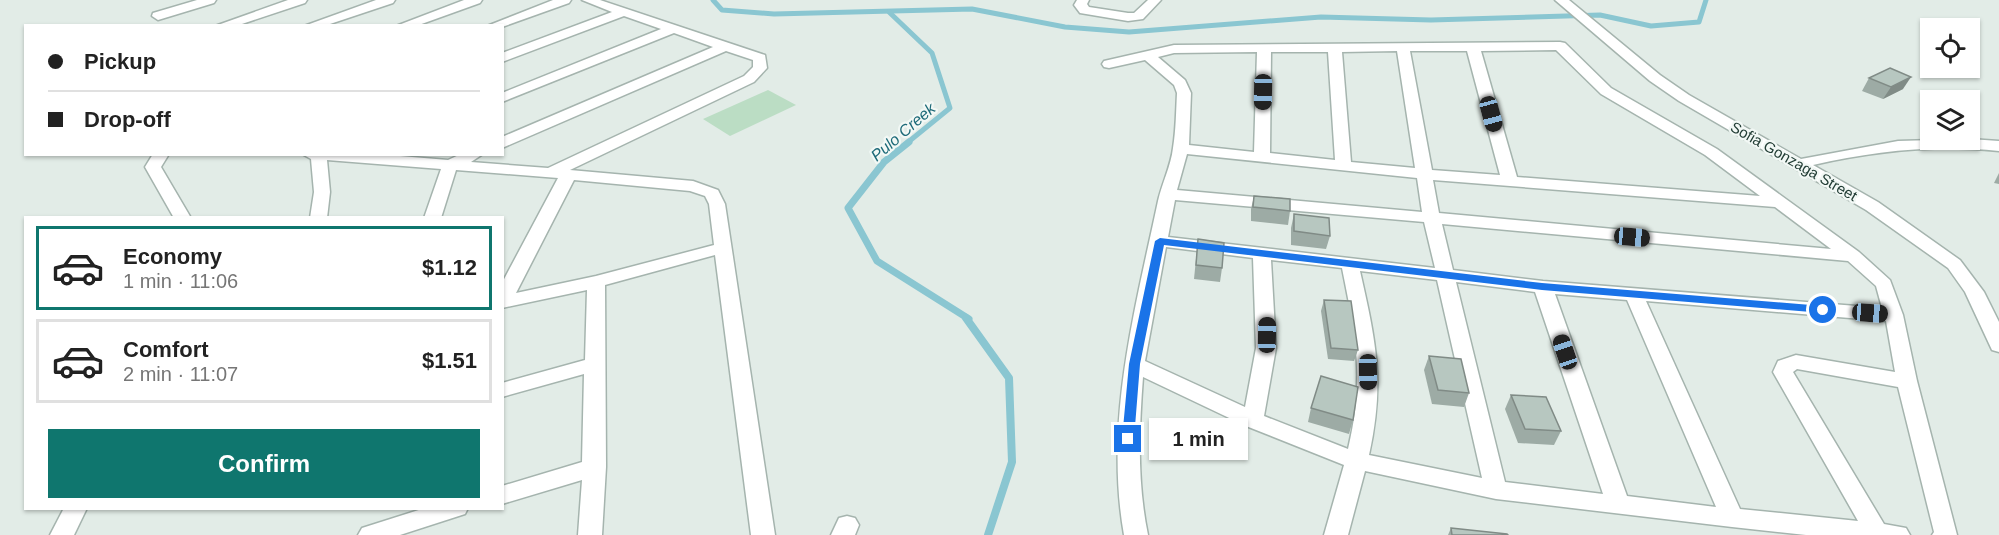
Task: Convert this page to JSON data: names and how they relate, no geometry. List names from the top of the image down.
{
  "streets": {
    "street": ["Sofia Gonzaga Street"]
  },
  "water": ["Pulo Creek"],
  "page": {
    "banner": ["Pickup", "Drop-off"],
    "list": [
      {
        "name": "Economy",
        "note": "1 min · 11:06",
        "value": "$1.12"
      },
      {
        "name": "Comfort",
        "note": "2 min · 11:07",
        "value": "$1.51"
      }
    ],
    "buttons": "Confirm",
    "bubble": "1 min"
  }
}
